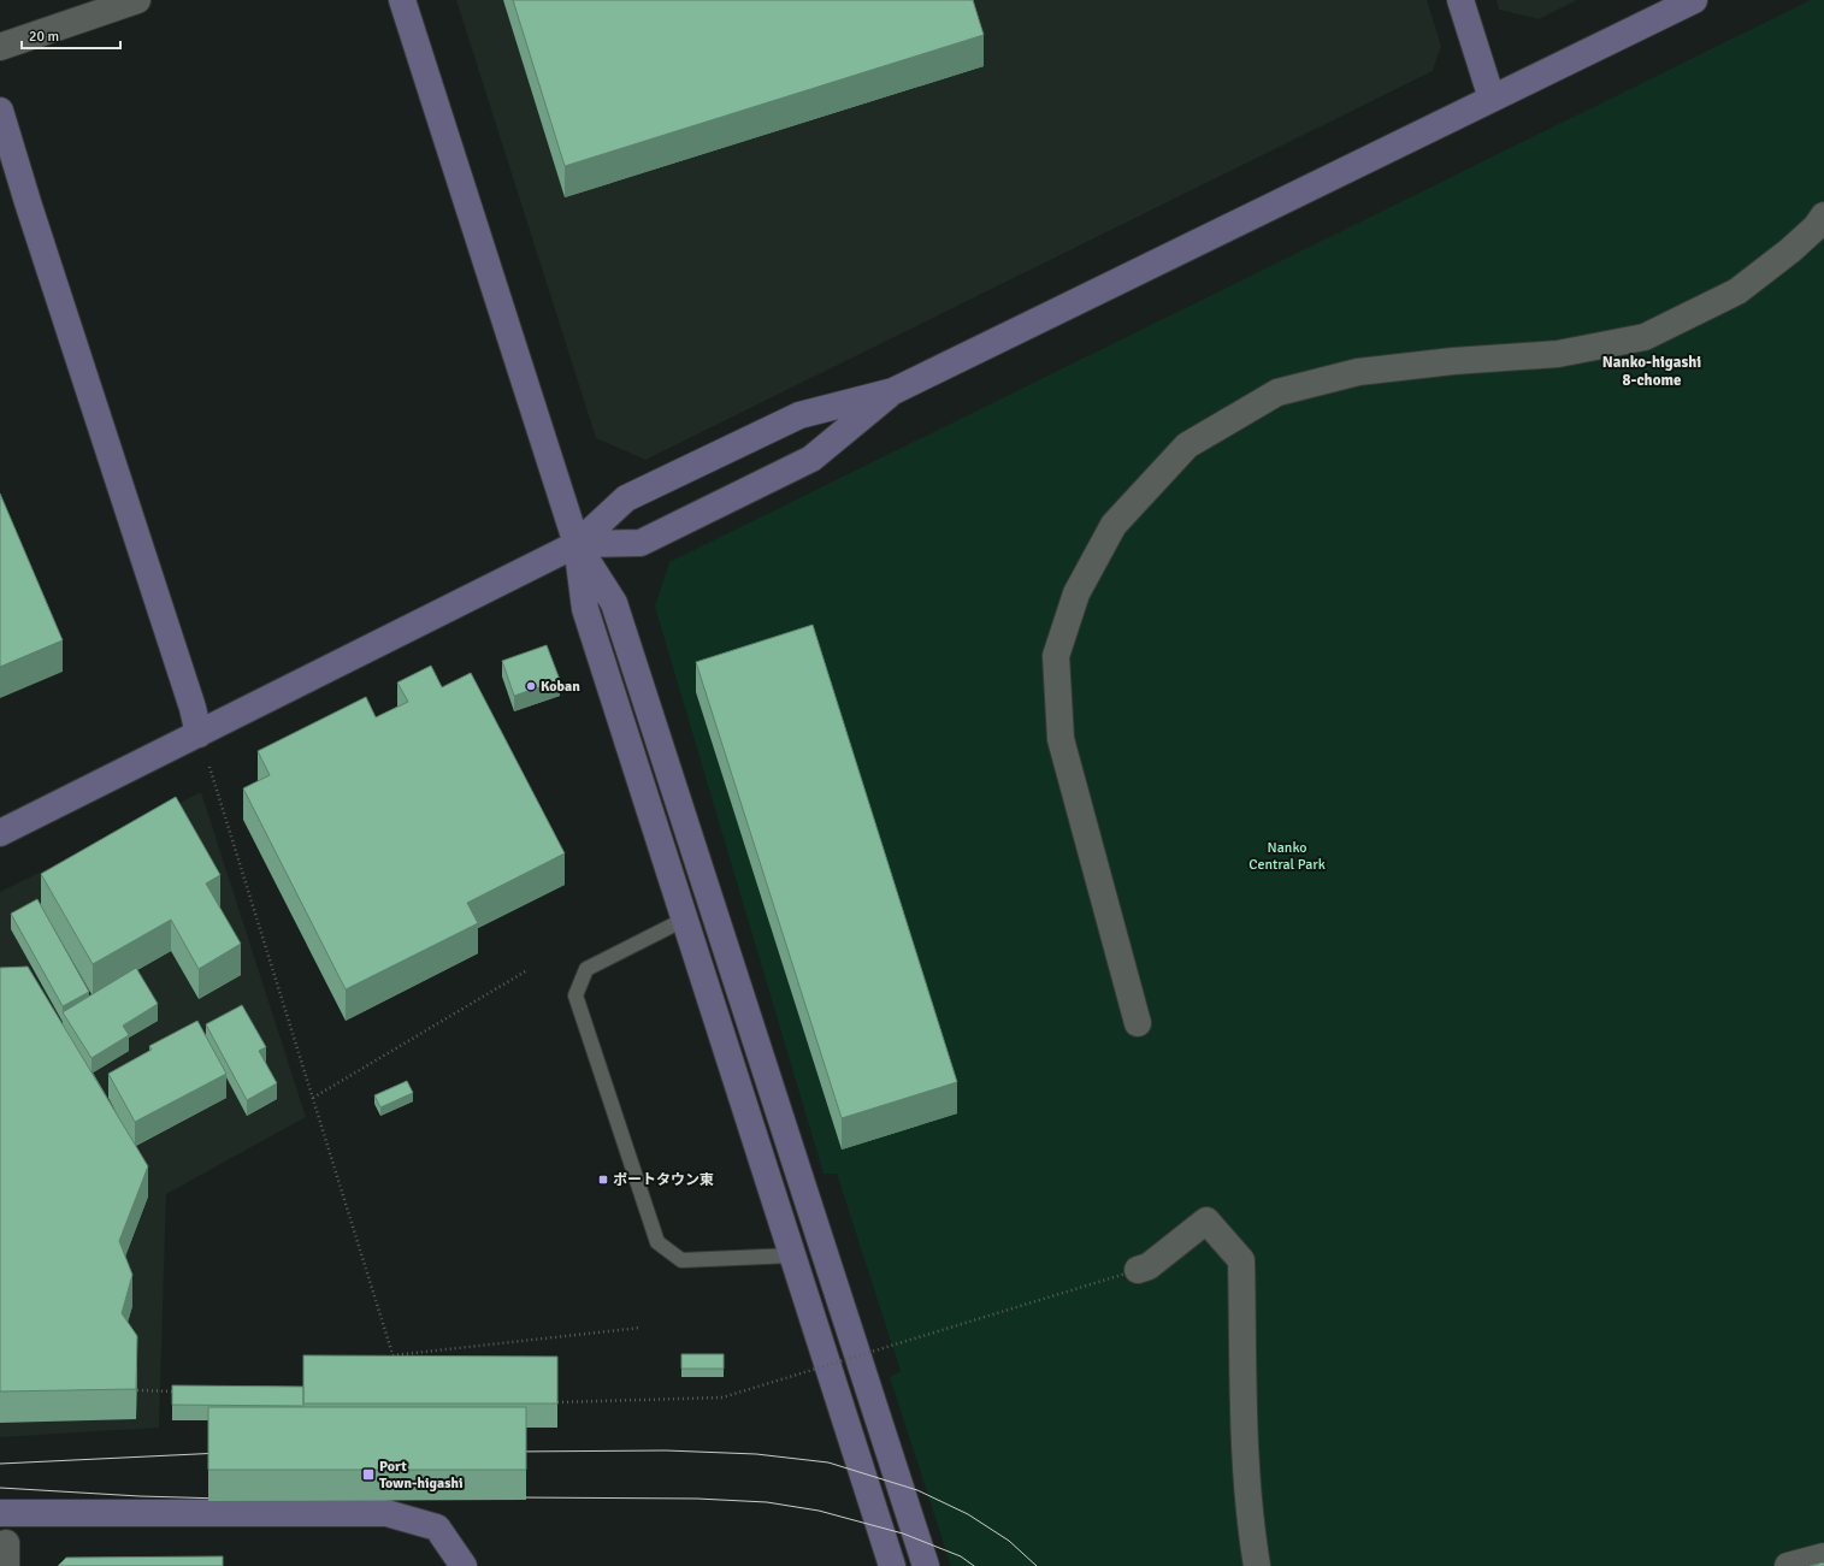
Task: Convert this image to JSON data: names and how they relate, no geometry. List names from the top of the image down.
{
  "districts": ["Nanko-higashi 8-chome"],
  "parks": ["Nanko Central Park"],
  "places": {
    "other": ["Koban"],
    "transit": ["ポートタウン東", "Port Town-higashi"]
  },
  "scale_bar": "20 m"
}
